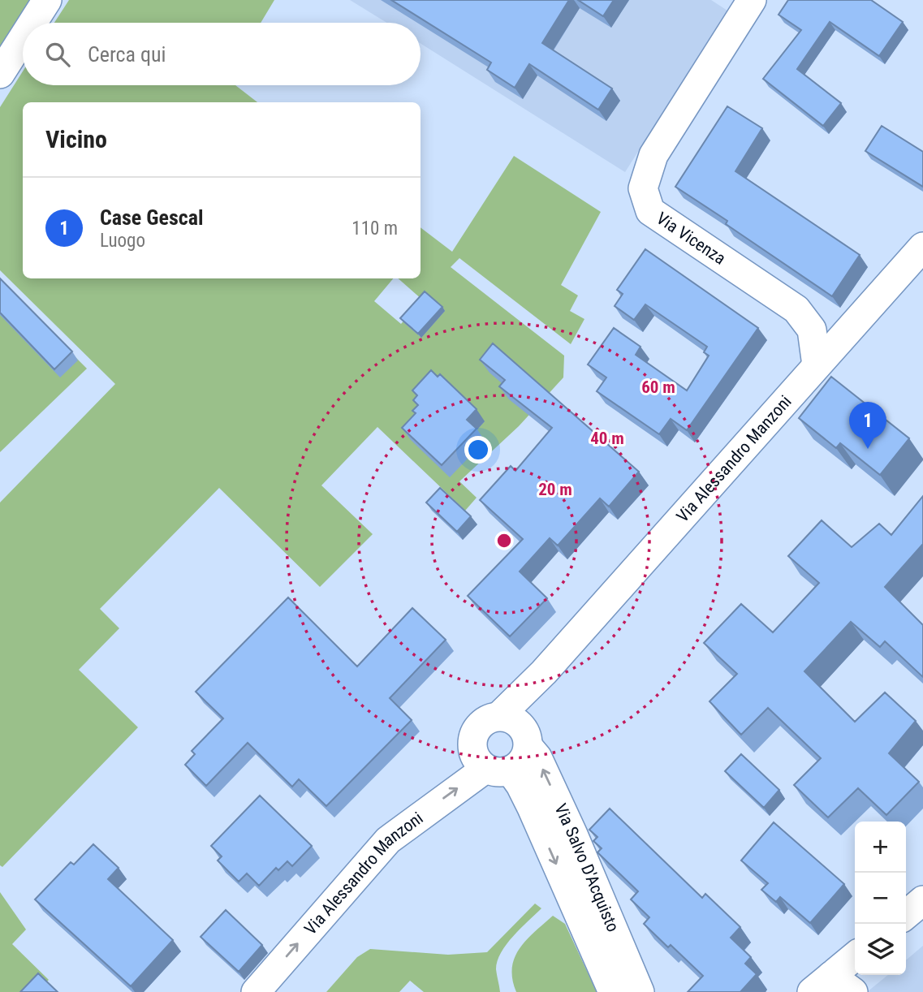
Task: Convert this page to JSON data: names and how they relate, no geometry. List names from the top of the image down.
{
  "streets": {
    "street": ["Via Vicenza", "Via Alessandro Manzoni", "Via Salvo D'Acquisto"]
  },
  "crossings": [
    ["Via Vicenza", "Via Alessandro Manzoni"],
    ["Via Alessandro Manzoni", "Via Salvo D'Acquisto"]
  ],
  "page": {
    "search": "Cerca qui",
    "heading": "Vicino",
    "list": [
      {
        "mark": "1",
        "name": "Case Gescal",
        "note": "Luogo",
        "value": "110 m"
      }
    ],
    "pins": "1",
    "map_buttons": ["+", "−"]
  },
  "rings": ["60 m", "40 m", "20 m"]
}
